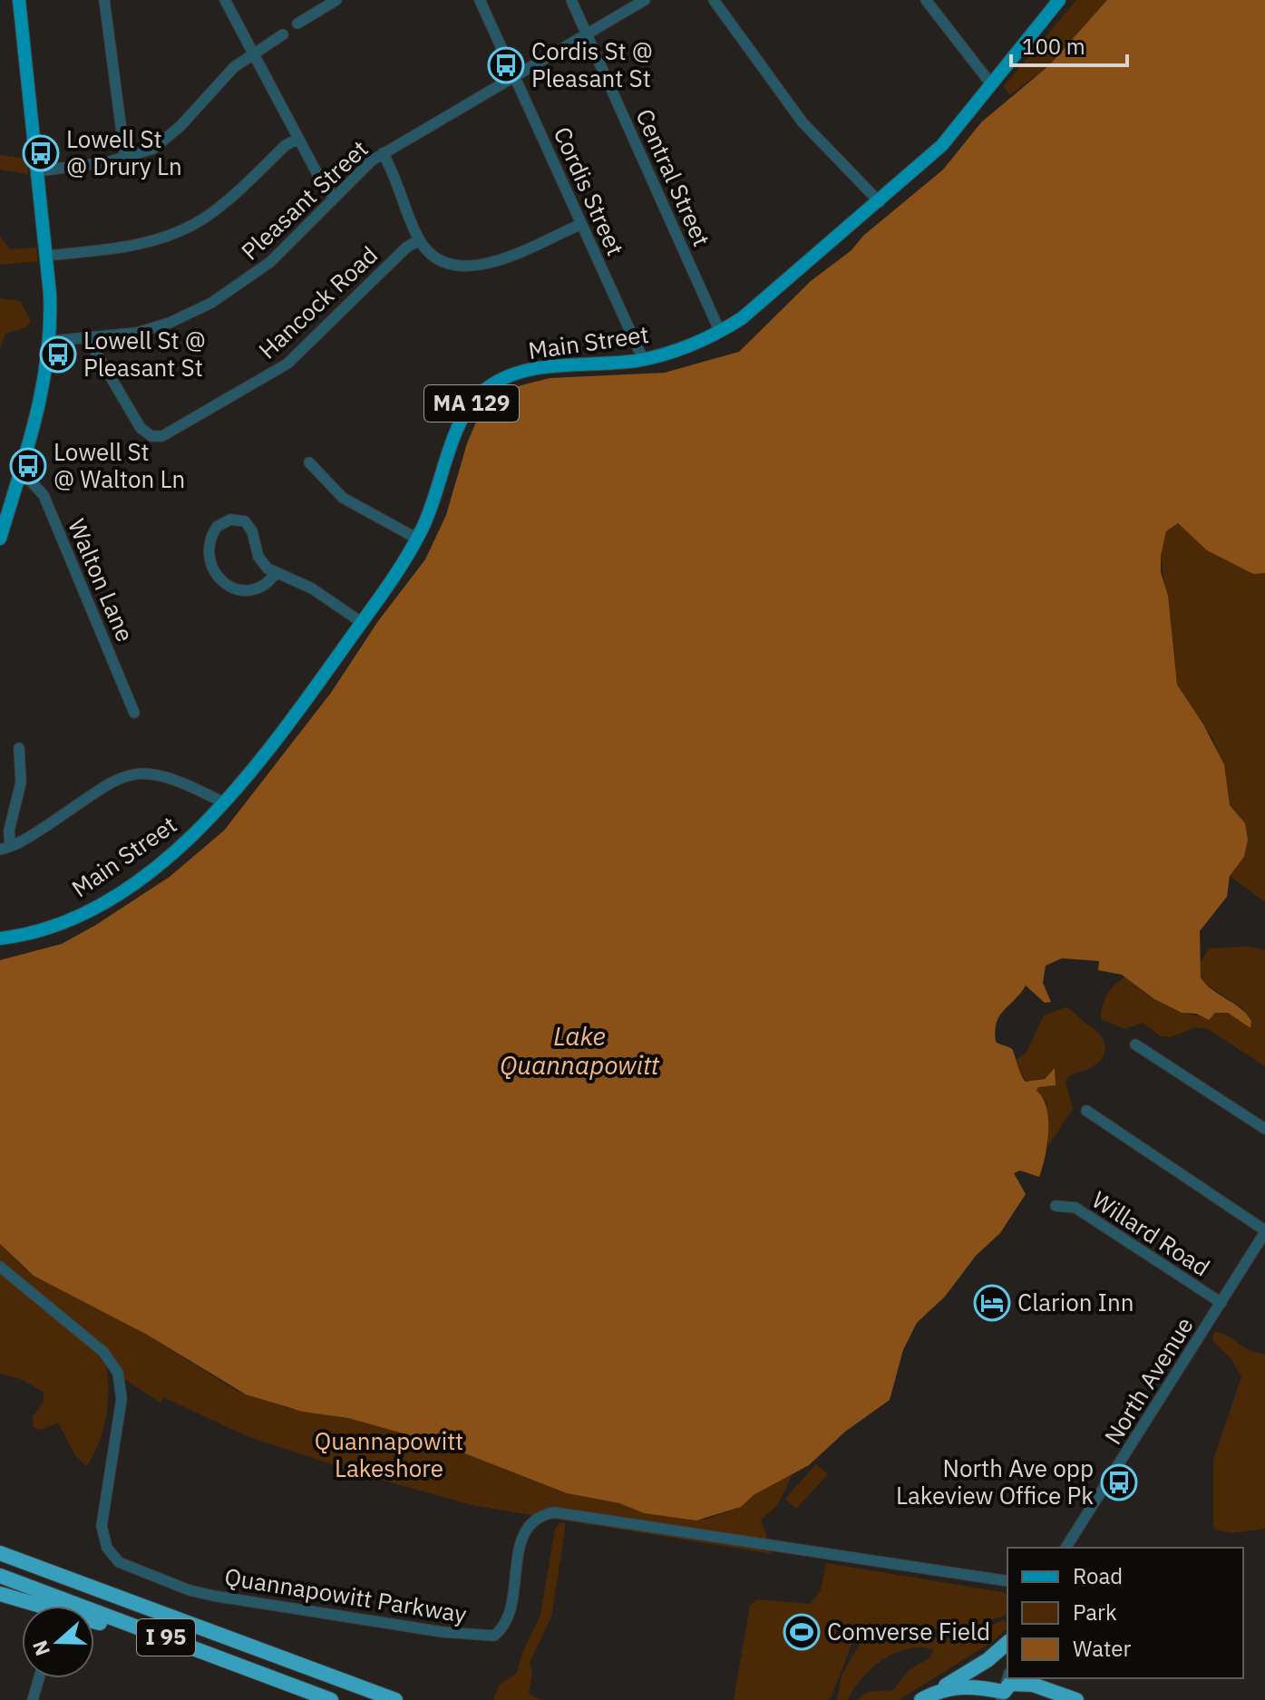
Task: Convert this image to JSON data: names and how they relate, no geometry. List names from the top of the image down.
{
  "streets": {
    "highway": ["I 95"],
    "main road": ["Main Street", "MA 129"],
    "street": [
      "Central Street",
      "Cordis Street",
      "Pleasant Street",
      "Hancock Road",
      "Walton Lane",
      "Willard Road",
      "North Avenue",
      "Quannapowitt Parkway"
    ]
  },
  "crossings": [
    ["Central Street", "Pleasant Street"],
    ["Central Street", "Main Street"],
    ["Cordis Street", "Pleasant Street"],
    ["Cordis Street", "Main Street"],
    ["Pleasant Street", "Hancock Road"],
    ["Willard Road", "North Avenue"]
  ],
  "water": ["Lake Quannapowitt"],
  "parks": ["Quannapowitt Lakeshore"],
  "places": {
    "bus stop": [
      "Cordis St @ Pleasant St",
      "Lowell St @ Drury Ln",
      "Lowell St @ Pleasant St",
      "Lowell St @ Walton Ln",
      "North Ave opp Lakeview Office Pk"
    ],
    "hotel": ["Clarion Inn"],
    "sports": ["Comverse Field"]
  },
  "legend": ["Road", "Park", "Water"],
  "scale_bar": "100 m",
  "north": "left"
}
